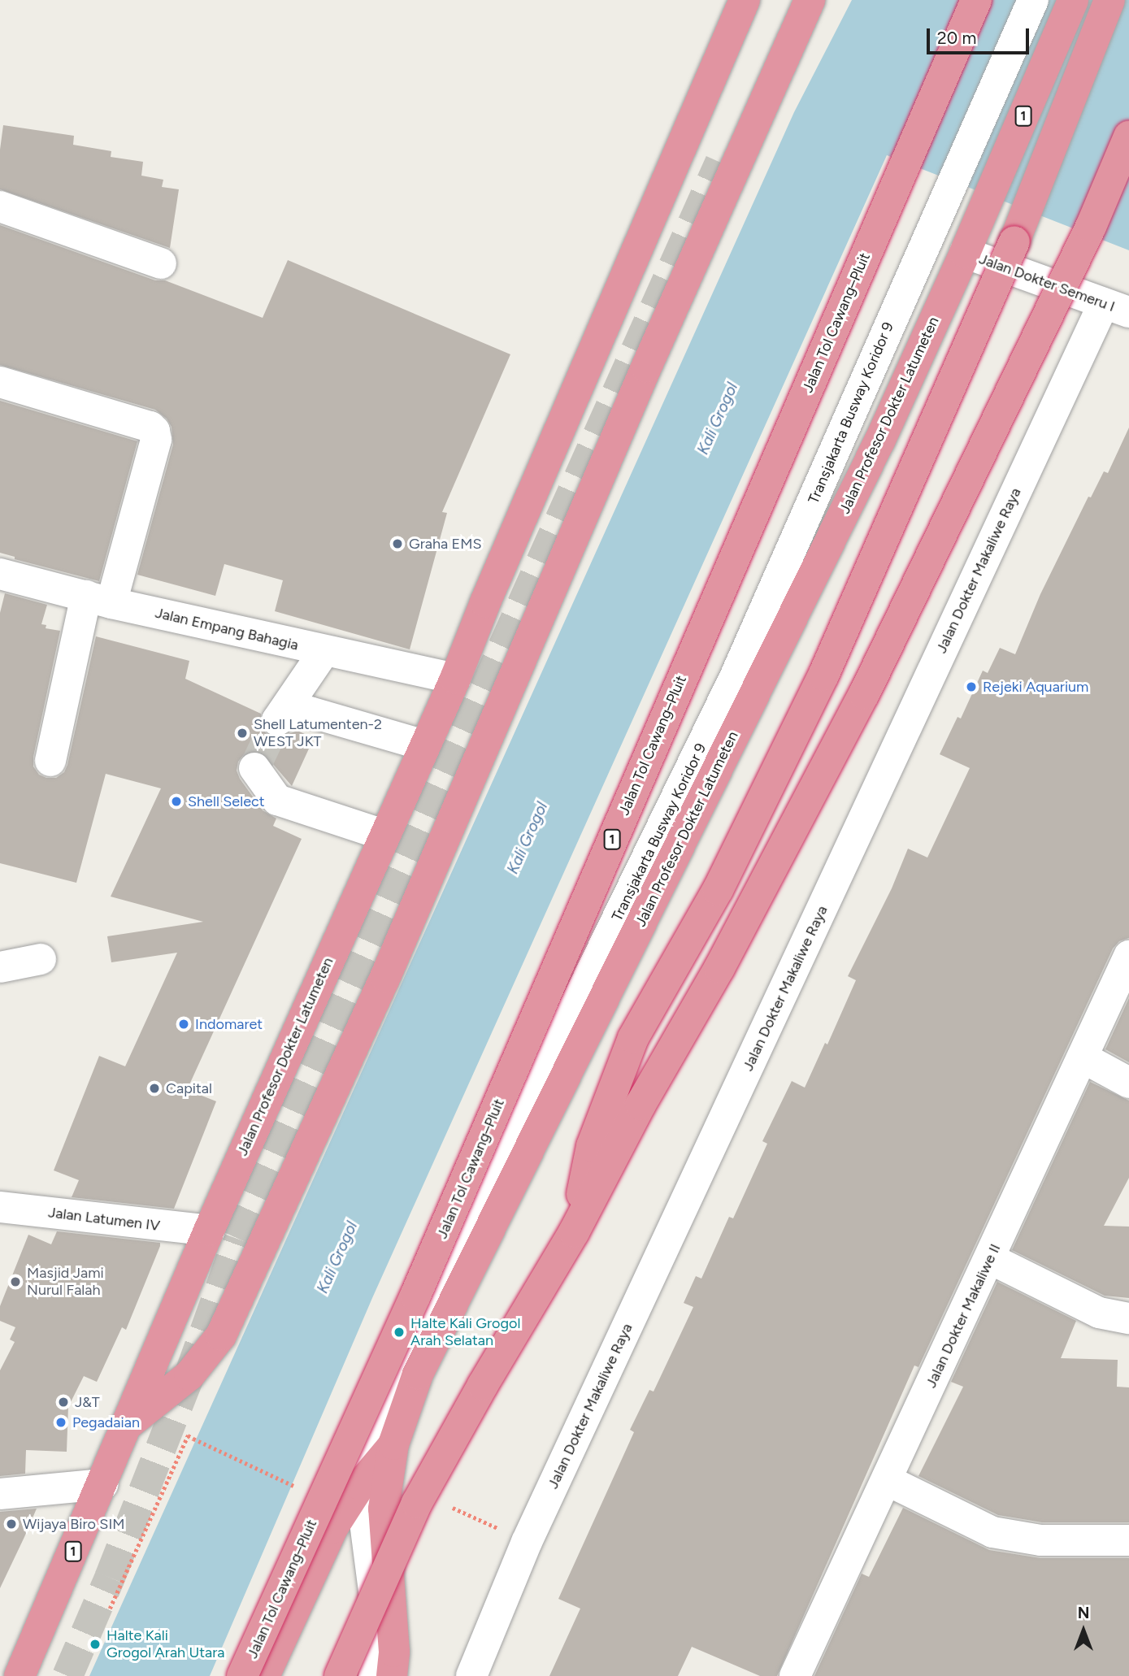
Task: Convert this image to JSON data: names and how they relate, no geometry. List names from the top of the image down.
{
  "streets": {
    "highway": ["1", "Jalan Tol Cawang–Pluit", "Jalan Profesor Dokter Latumeten"],
    "street": [
      "Jalan Dokter Semeru I",
      "Transjakarta Busway Koridor 9",
      "Jalan Dokter Makaliwe Raya",
      "Jalan Empang Bahagia",
      "Jalan Latumen IV",
      "Jalan Dokter Makaliwe II"
    ]
  },
  "crossings": [
    ["Jalan Dokter Semeru I", "Jalan Profesor Dokter Latumeten"],
    ["Jalan Dokter Semeru I", "Jalan Dokter Makaliwe Raya"],
    ["Jalan Profesor Dokter Latumeten", "Jalan Empang Bahagia"],
    ["Jalan Profesor Dokter Latumeten", "Jalan Latumen IV"]
  ],
  "water": ["Kali Grogol"],
  "places": [
    "Graha EMS",
    "Rejeki Aquarium",
    "Shell Latumenten-2 WEST JKT",
    "Shell Select",
    "Indomaret",
    "Capital",
    "Masjid Jami Nurul Falah",
    "Halte Kali Grogol Arah Selatan",
    "J&T",
    "Pegadaian",
    "Wijaya Biro SIM",
    "Halte Kali Grogol Arah Utara"
  ],
  "scale_bar": "20 m",
  "north": "top"
}
